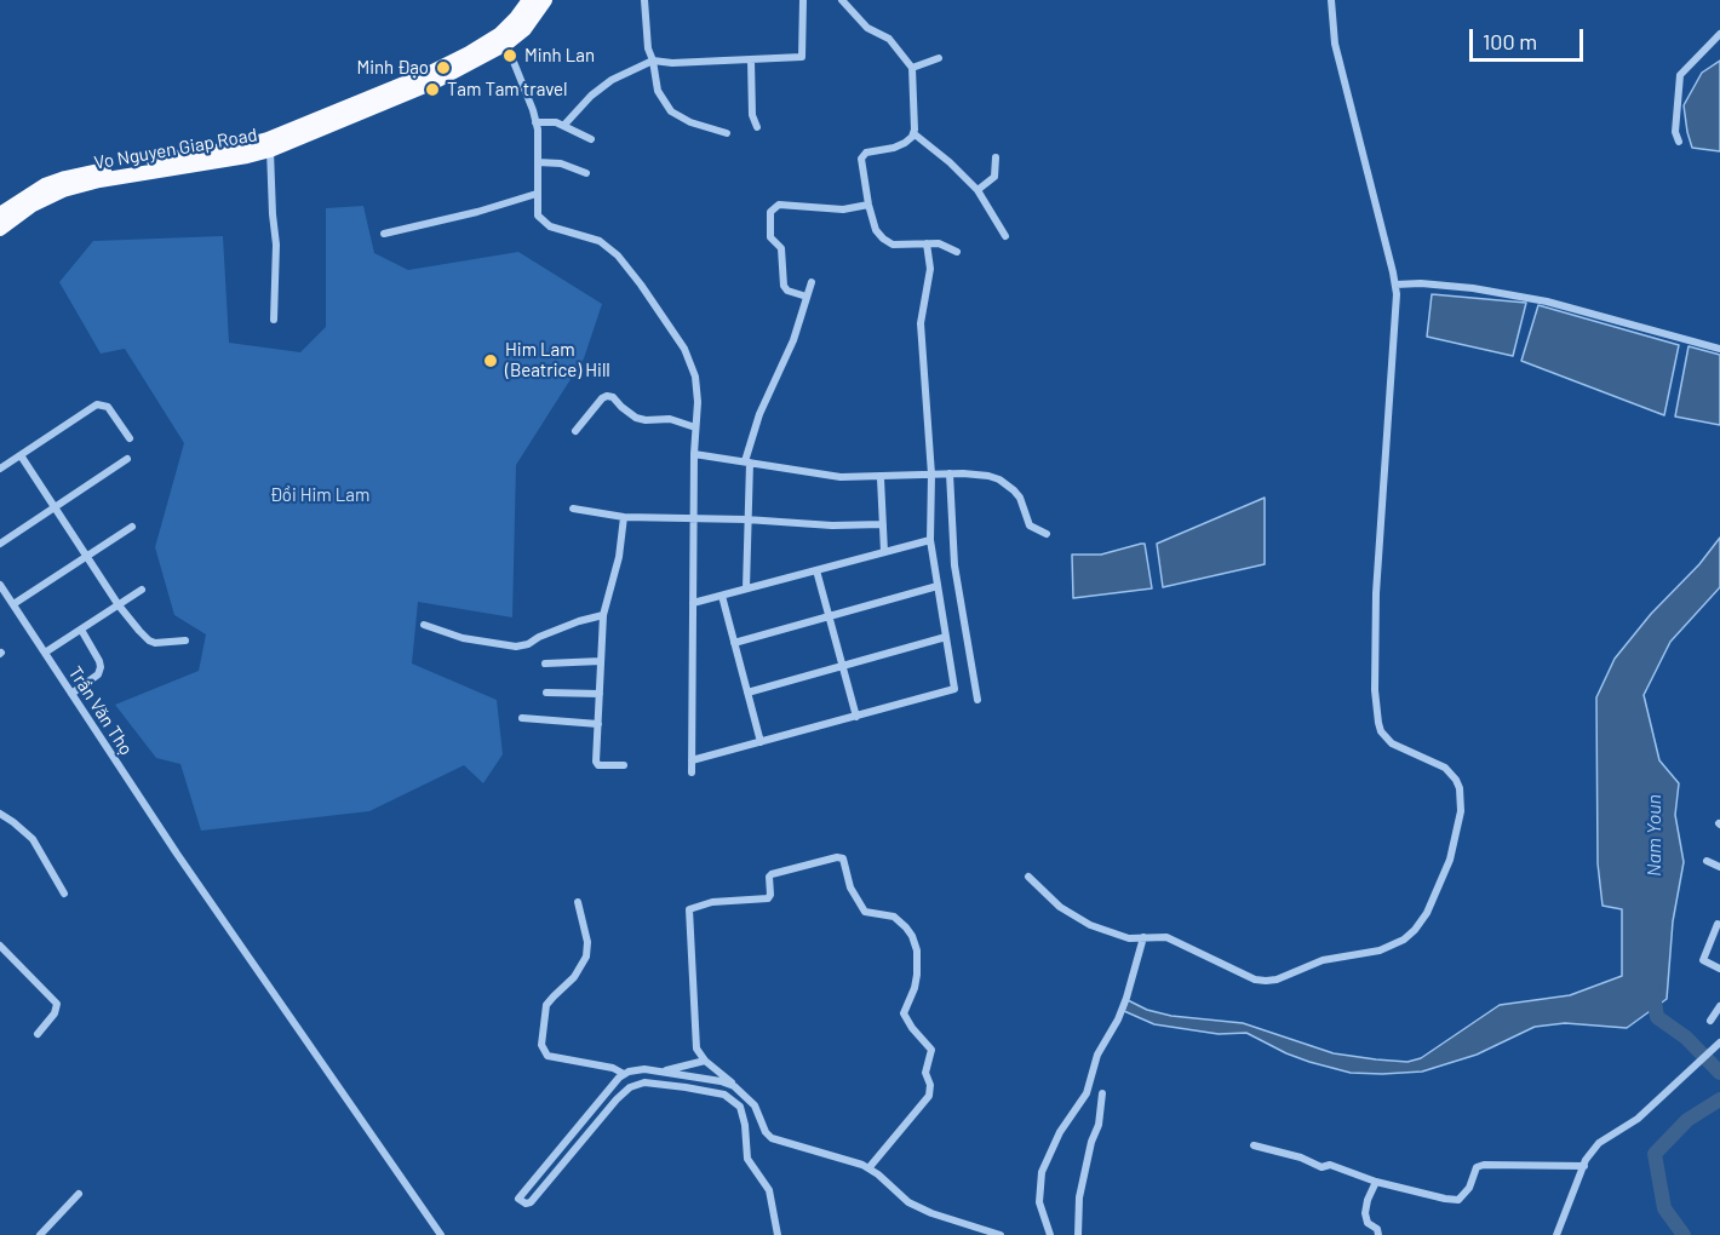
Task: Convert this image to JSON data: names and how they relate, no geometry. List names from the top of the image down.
{
  "streets": {
    "highway": ["Vo Nguyen Giap Road"],
    "street": ["Trần Văn Thọ"]
  },
  "water": ["Nam Youn"],
  "parks": ["Đồi Him Lam"],
  "places": [
    "Minh Lan",
    "Minh Đạo",
    "Tam Tam travel",
    "Him Lam (Beatrice) Hill"
  ],
  "scale_bar": "100 m"
}
